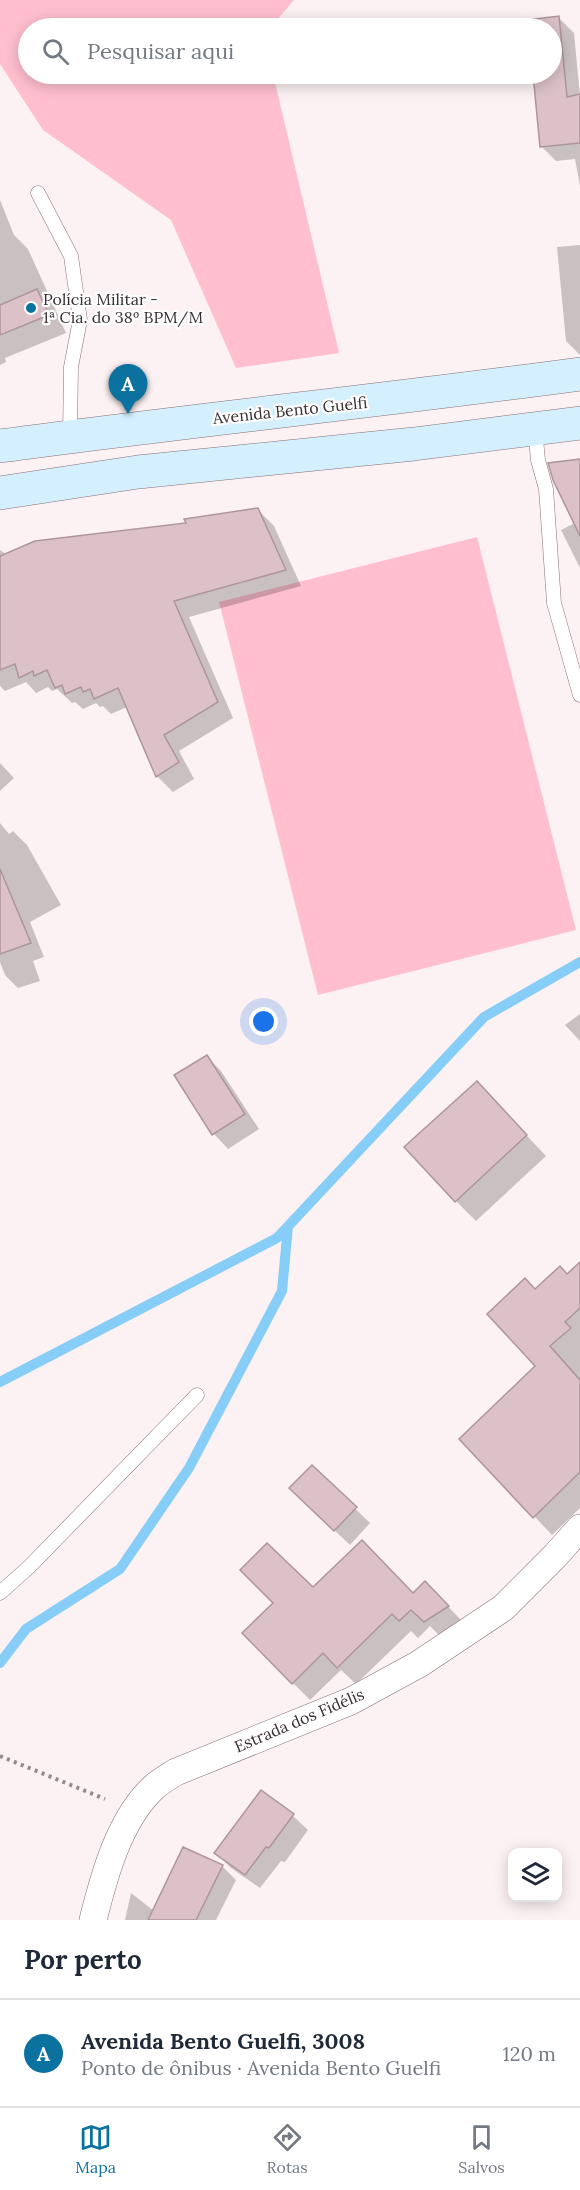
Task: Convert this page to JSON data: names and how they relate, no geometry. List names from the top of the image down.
{
  "streets": {
    "main road": ["Avenida Bento Guelfi"],
    "street": ["Estrada dos Fidélis"]
  },
  "places": ["Polícia Militar - 1ª Cia. do 38º BPM/M"],
  "page": {
    "search": "Pesquisar aqui",
    "pins": "A",
    "heading": "Por perto",
    "list": [
      {
        "mark": "A",
        "name": "Avenida Bento Guelfi, 3008",
        "note": "Ponto de ônibus · Avenida Bento Guelfi",
        "value": "120 m"
      }
    ],
    "nav": ["Mapa", "Rotas", "Salvos"]
  }
}
